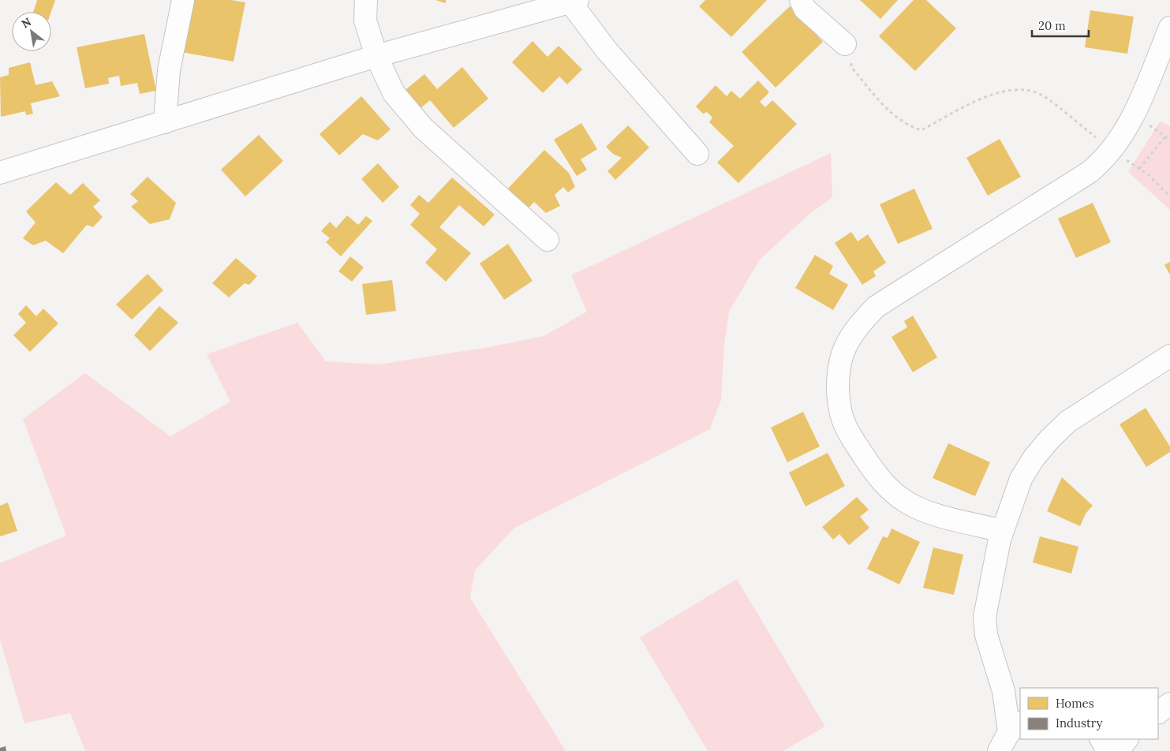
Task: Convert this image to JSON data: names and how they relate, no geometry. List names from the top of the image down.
{
  "legend": ["Homes", "Industry"],
  "scale_bar": "20 m",
  "north": "top left"
}
